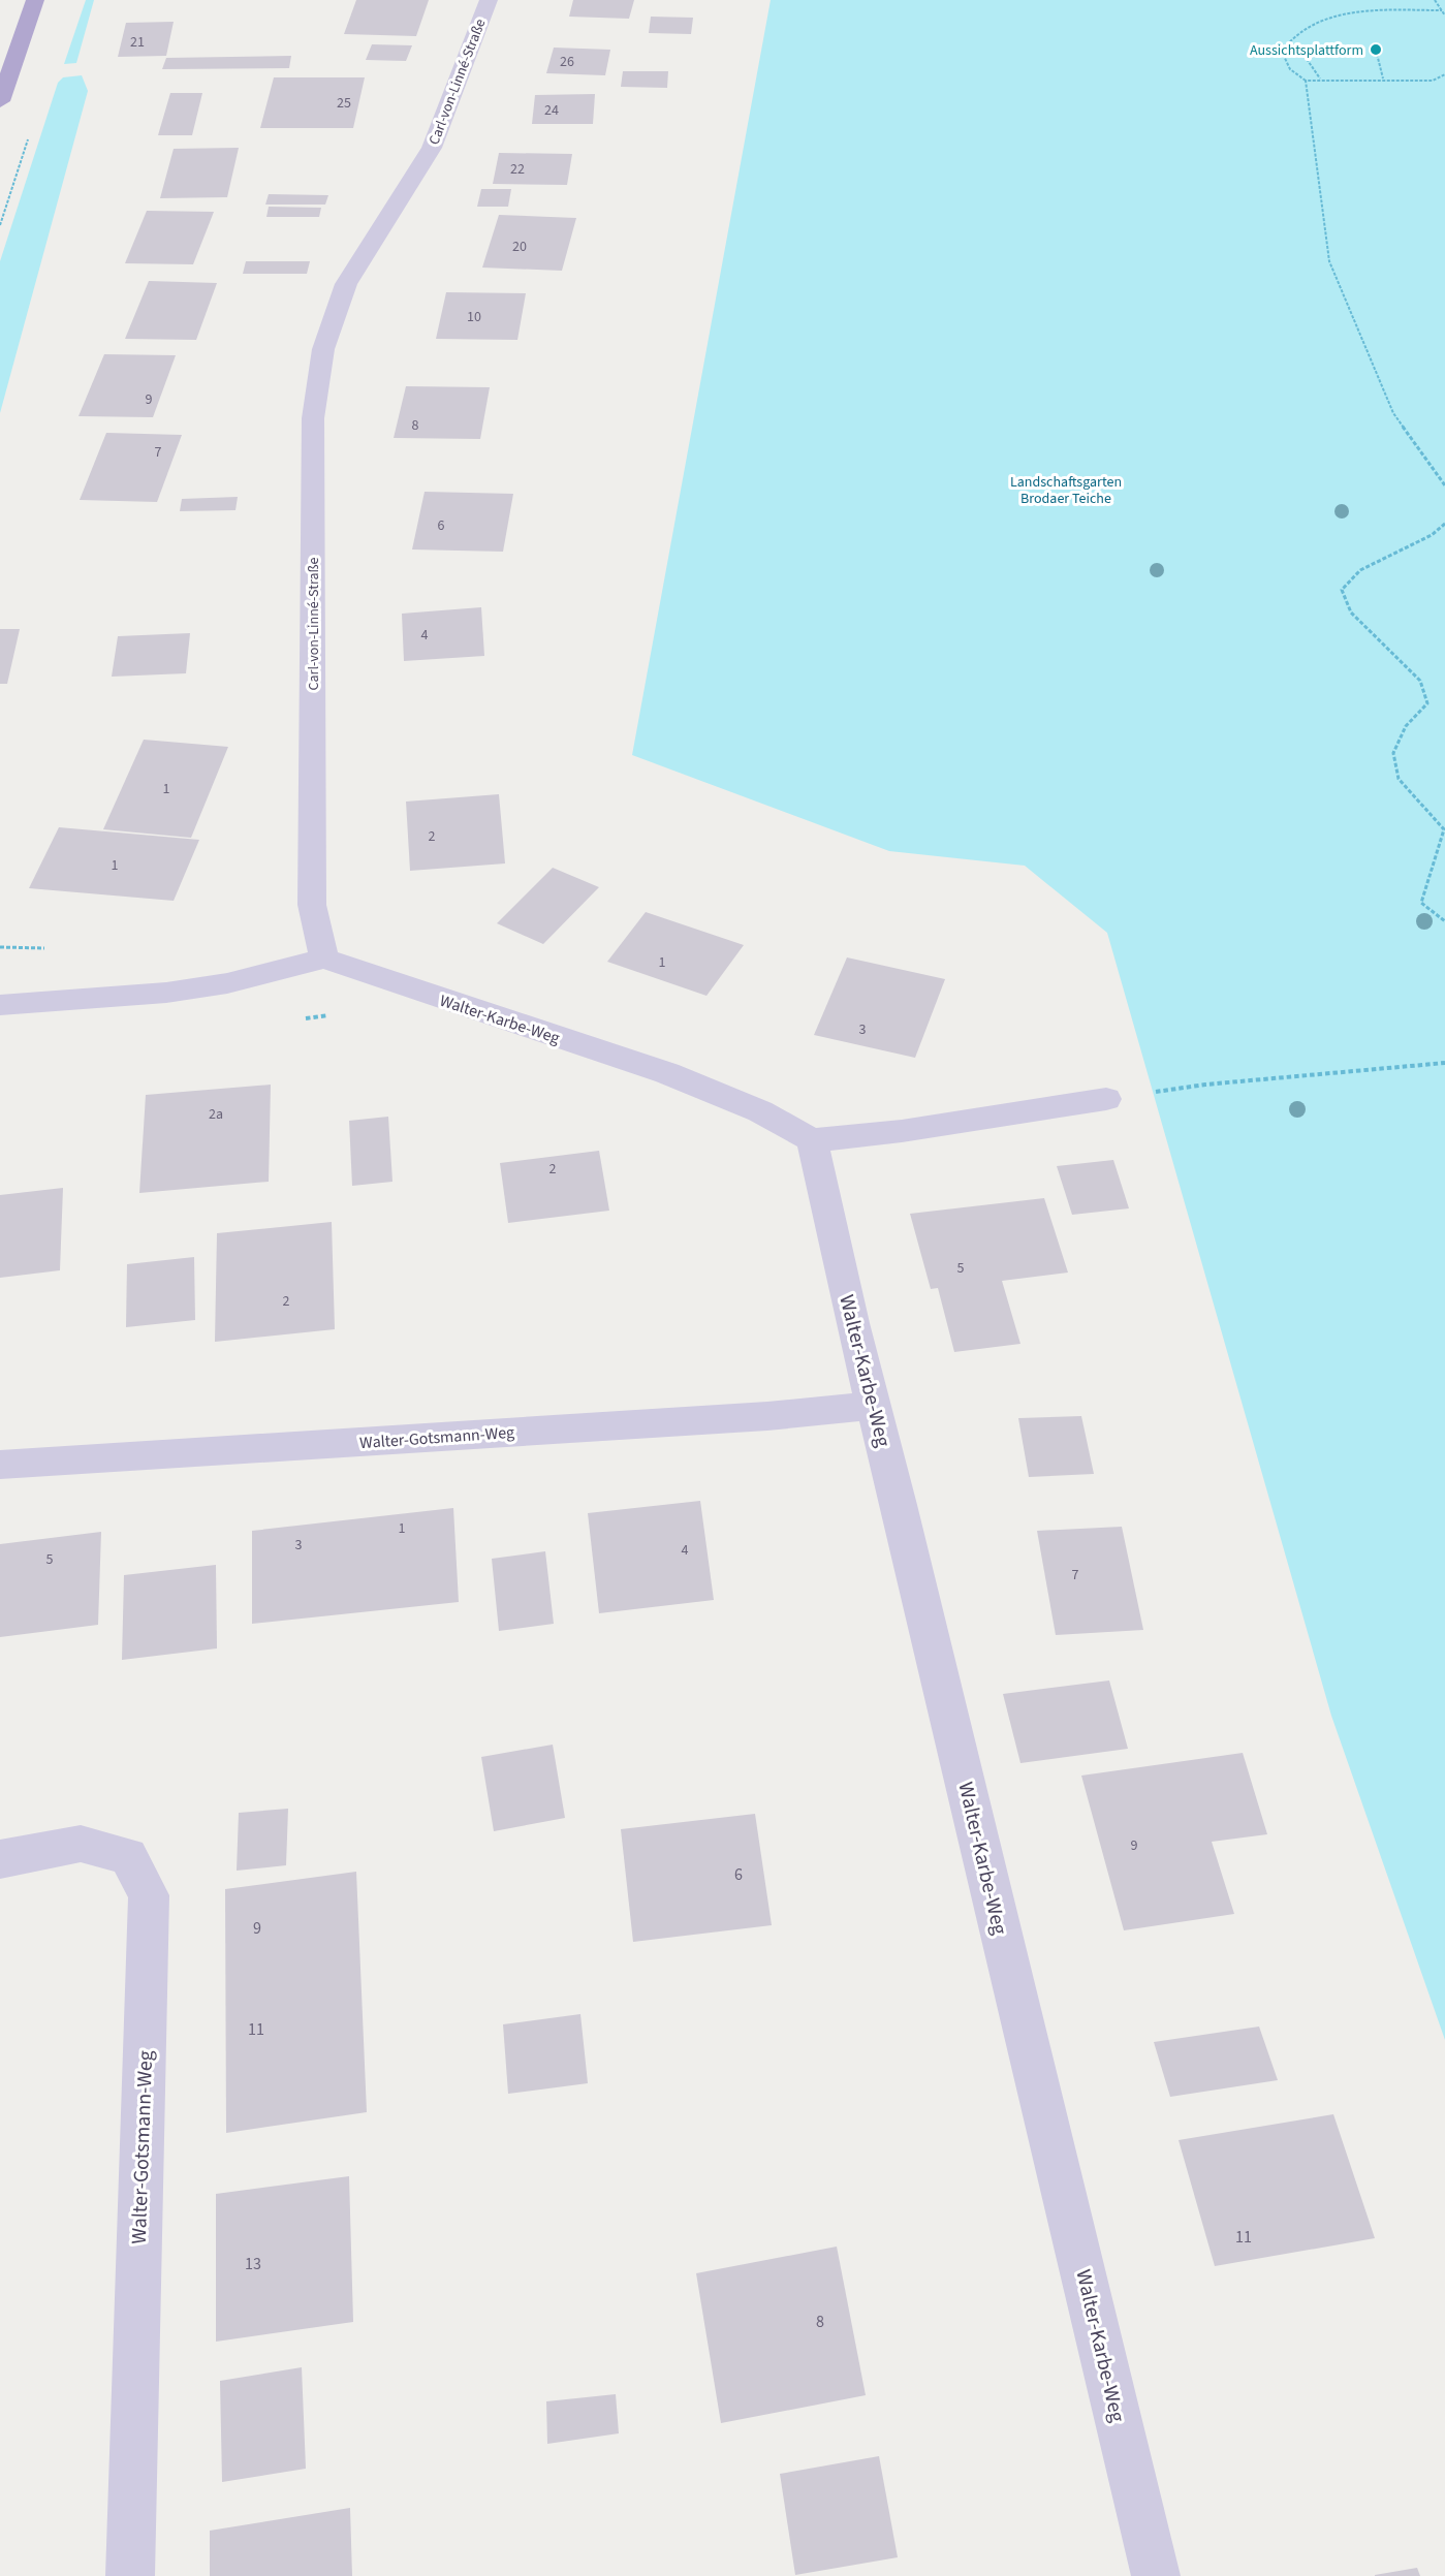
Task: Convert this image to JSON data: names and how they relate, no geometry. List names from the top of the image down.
{
  "streets": {
    "street": ["Carl-von-Linné-Straße", "Walter-Karbe-Weg", "Walter-Gotsmann-Weg"]
  },
  "crossings": [
    ["Carl-von-Linné-Straße", "Walter-Karbe-Weg"],
    ["Walter-Karbe-Weg", "Walter-Gotsmann-Weg"]
  ],
  "parks": ["Landschaftsgarten Brodaer Teiche"],
  "places": ["Aussichtsplattform"],
  "house_numbers": [
    "21",
    "26",
    "25",
    "24",
    "22",
    "20",
    "10",
    "9",
    "8",
    "7",
    "6",
    "4",
    "1",
    "2",
    "1",
    "1",
    "3",
    "2a",
    "2",
    "5",
    "2",
    "1",
    "3",
    "4",
    "5",
    "7",
    "9",
    "6",
    "9",
    "11",
    "11",
    "13",
    "8"
  ]
}
